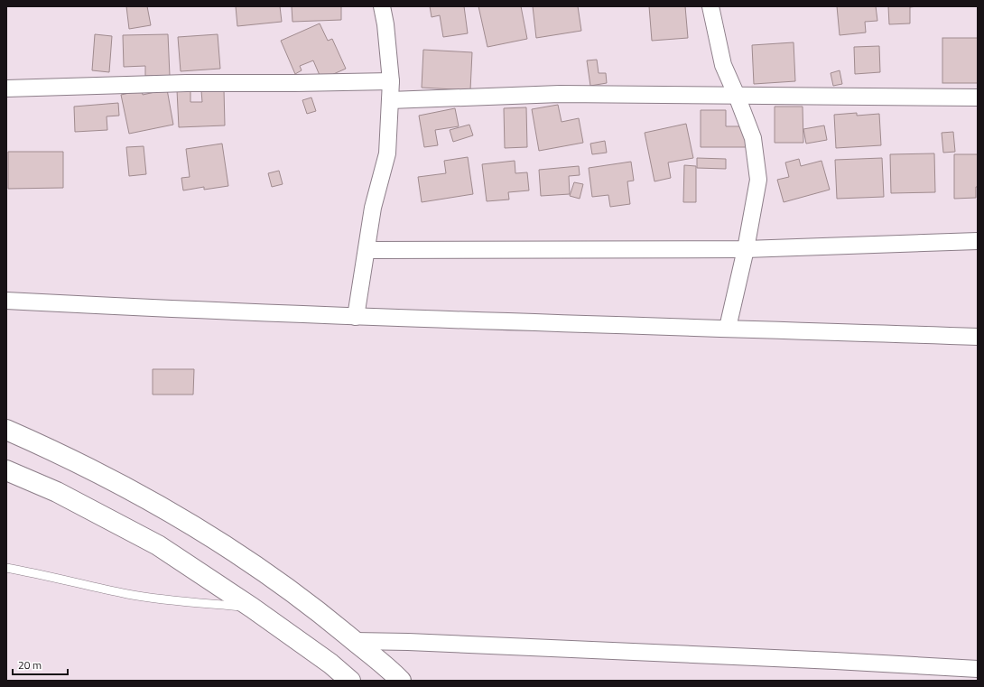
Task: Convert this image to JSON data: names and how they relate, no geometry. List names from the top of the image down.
{
  "scale_bar": "20 m"
}
